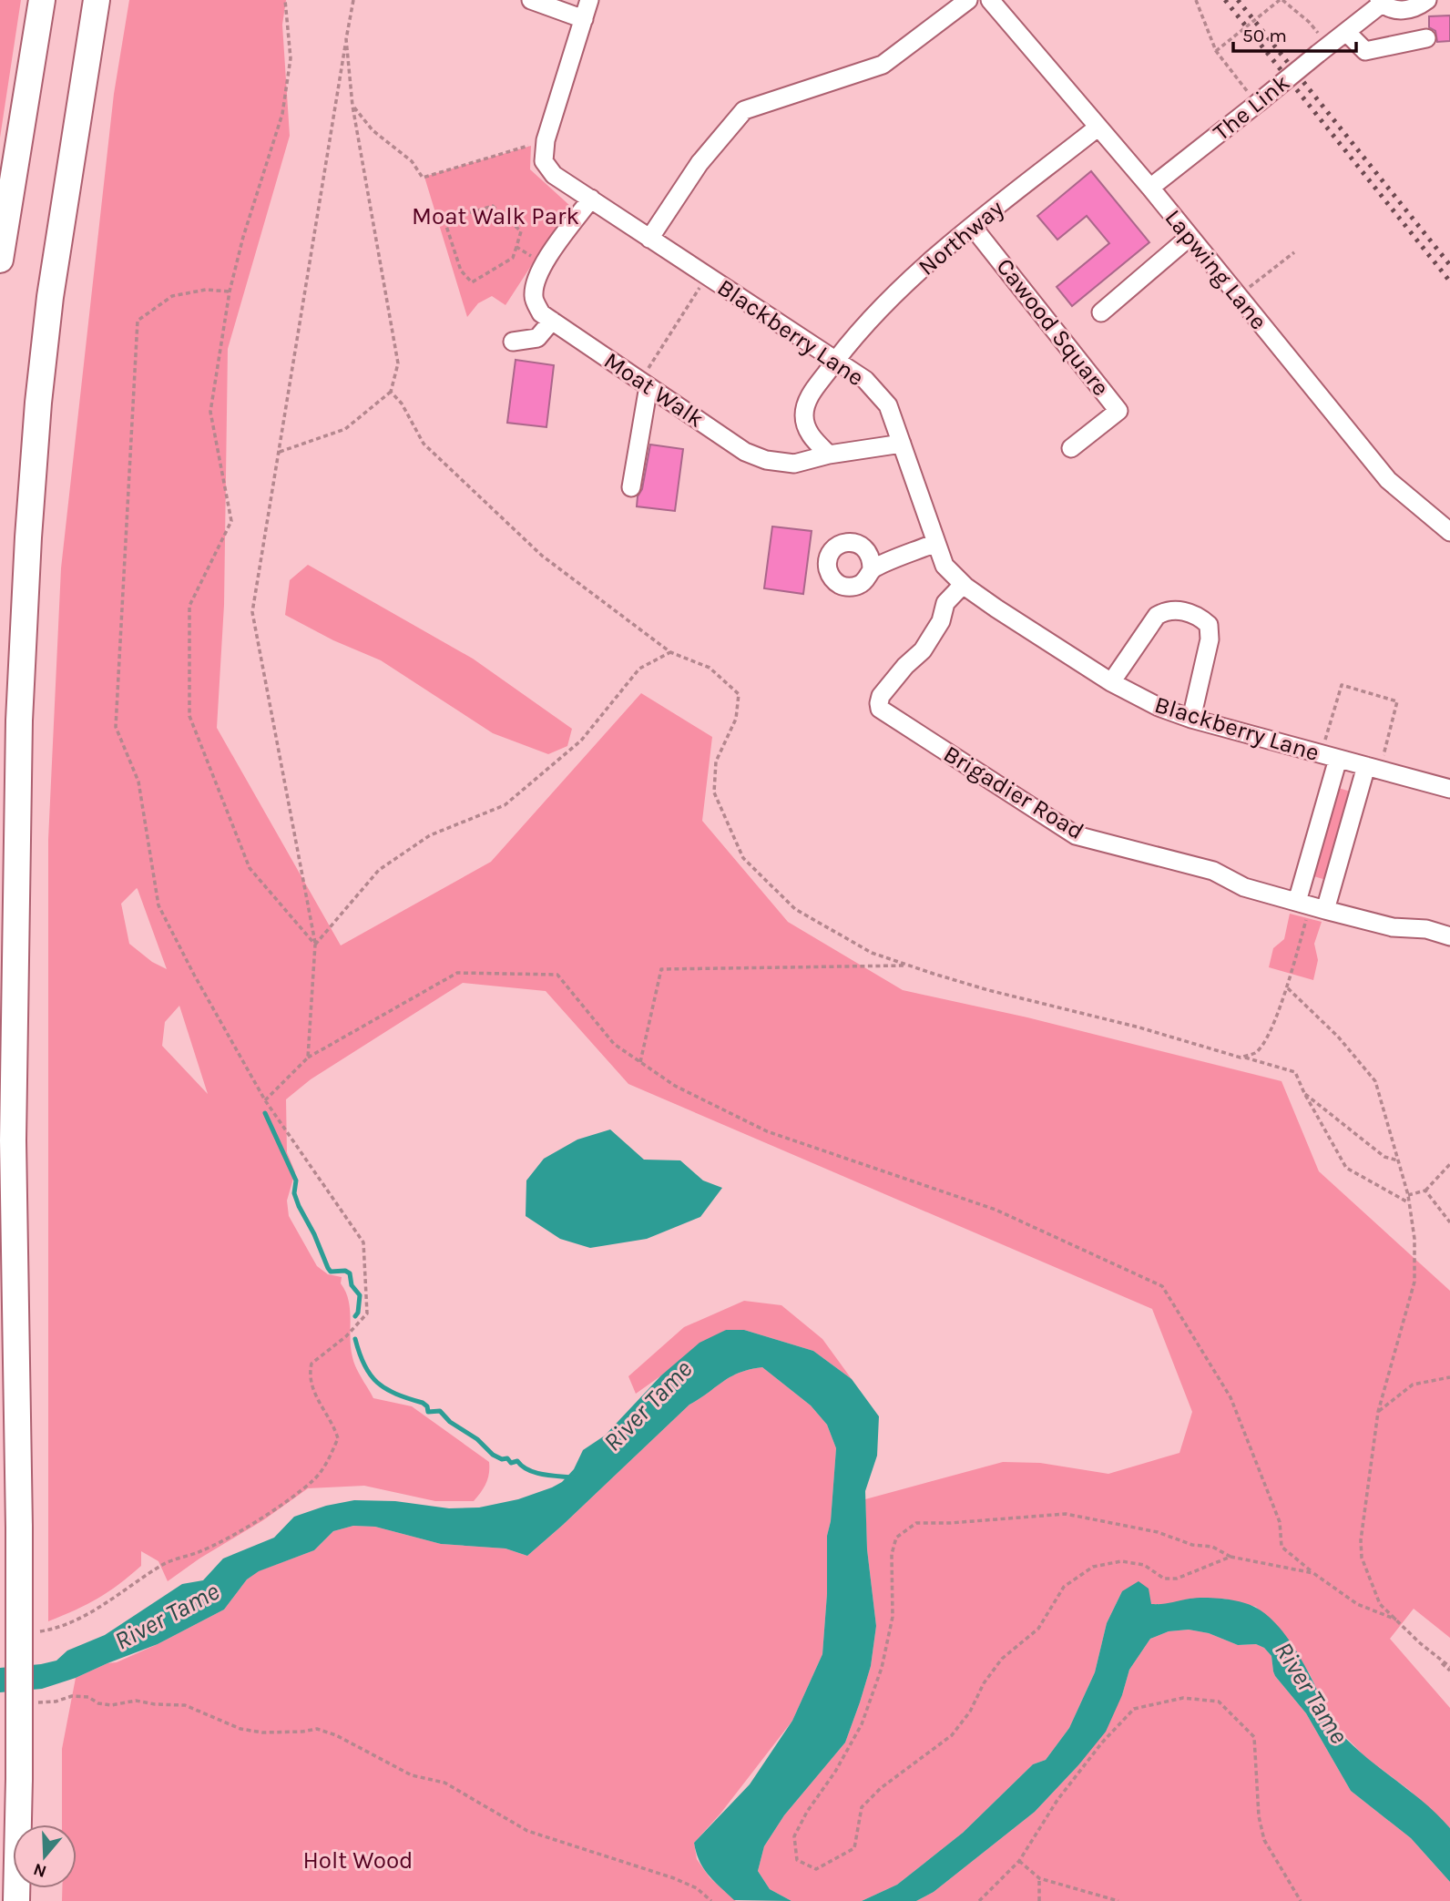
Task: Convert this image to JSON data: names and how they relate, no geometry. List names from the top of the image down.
{
  "streets": {
    "street": [
      "The Link",
      "Northway",
      "Lapwing Lane",
      "Cawood Square",
      "Blackberry Lane",
      "Moat Walk",
      "Brigadier Road"
    ]
  },
  "crossings": [
    ["The Link", "Lapwing Lane"],
    ["Northway", "Lapwing Lane"],
    ["Northway", "Cawood Square"],
    ["Northway", "Blackberry Lane"],
    ["Northway", "Moat Walk"],
    ["Blackberry Lane", "Moat Walk"],
    ["Blackberry Lane", "Brigadier Road"]
  ],
  "water": ["River Tame"],
  "parks": ["Moat Walk Park", "Holt Wood"],
  "scale_bar": "50 m",
  "north": "bottom"
}
